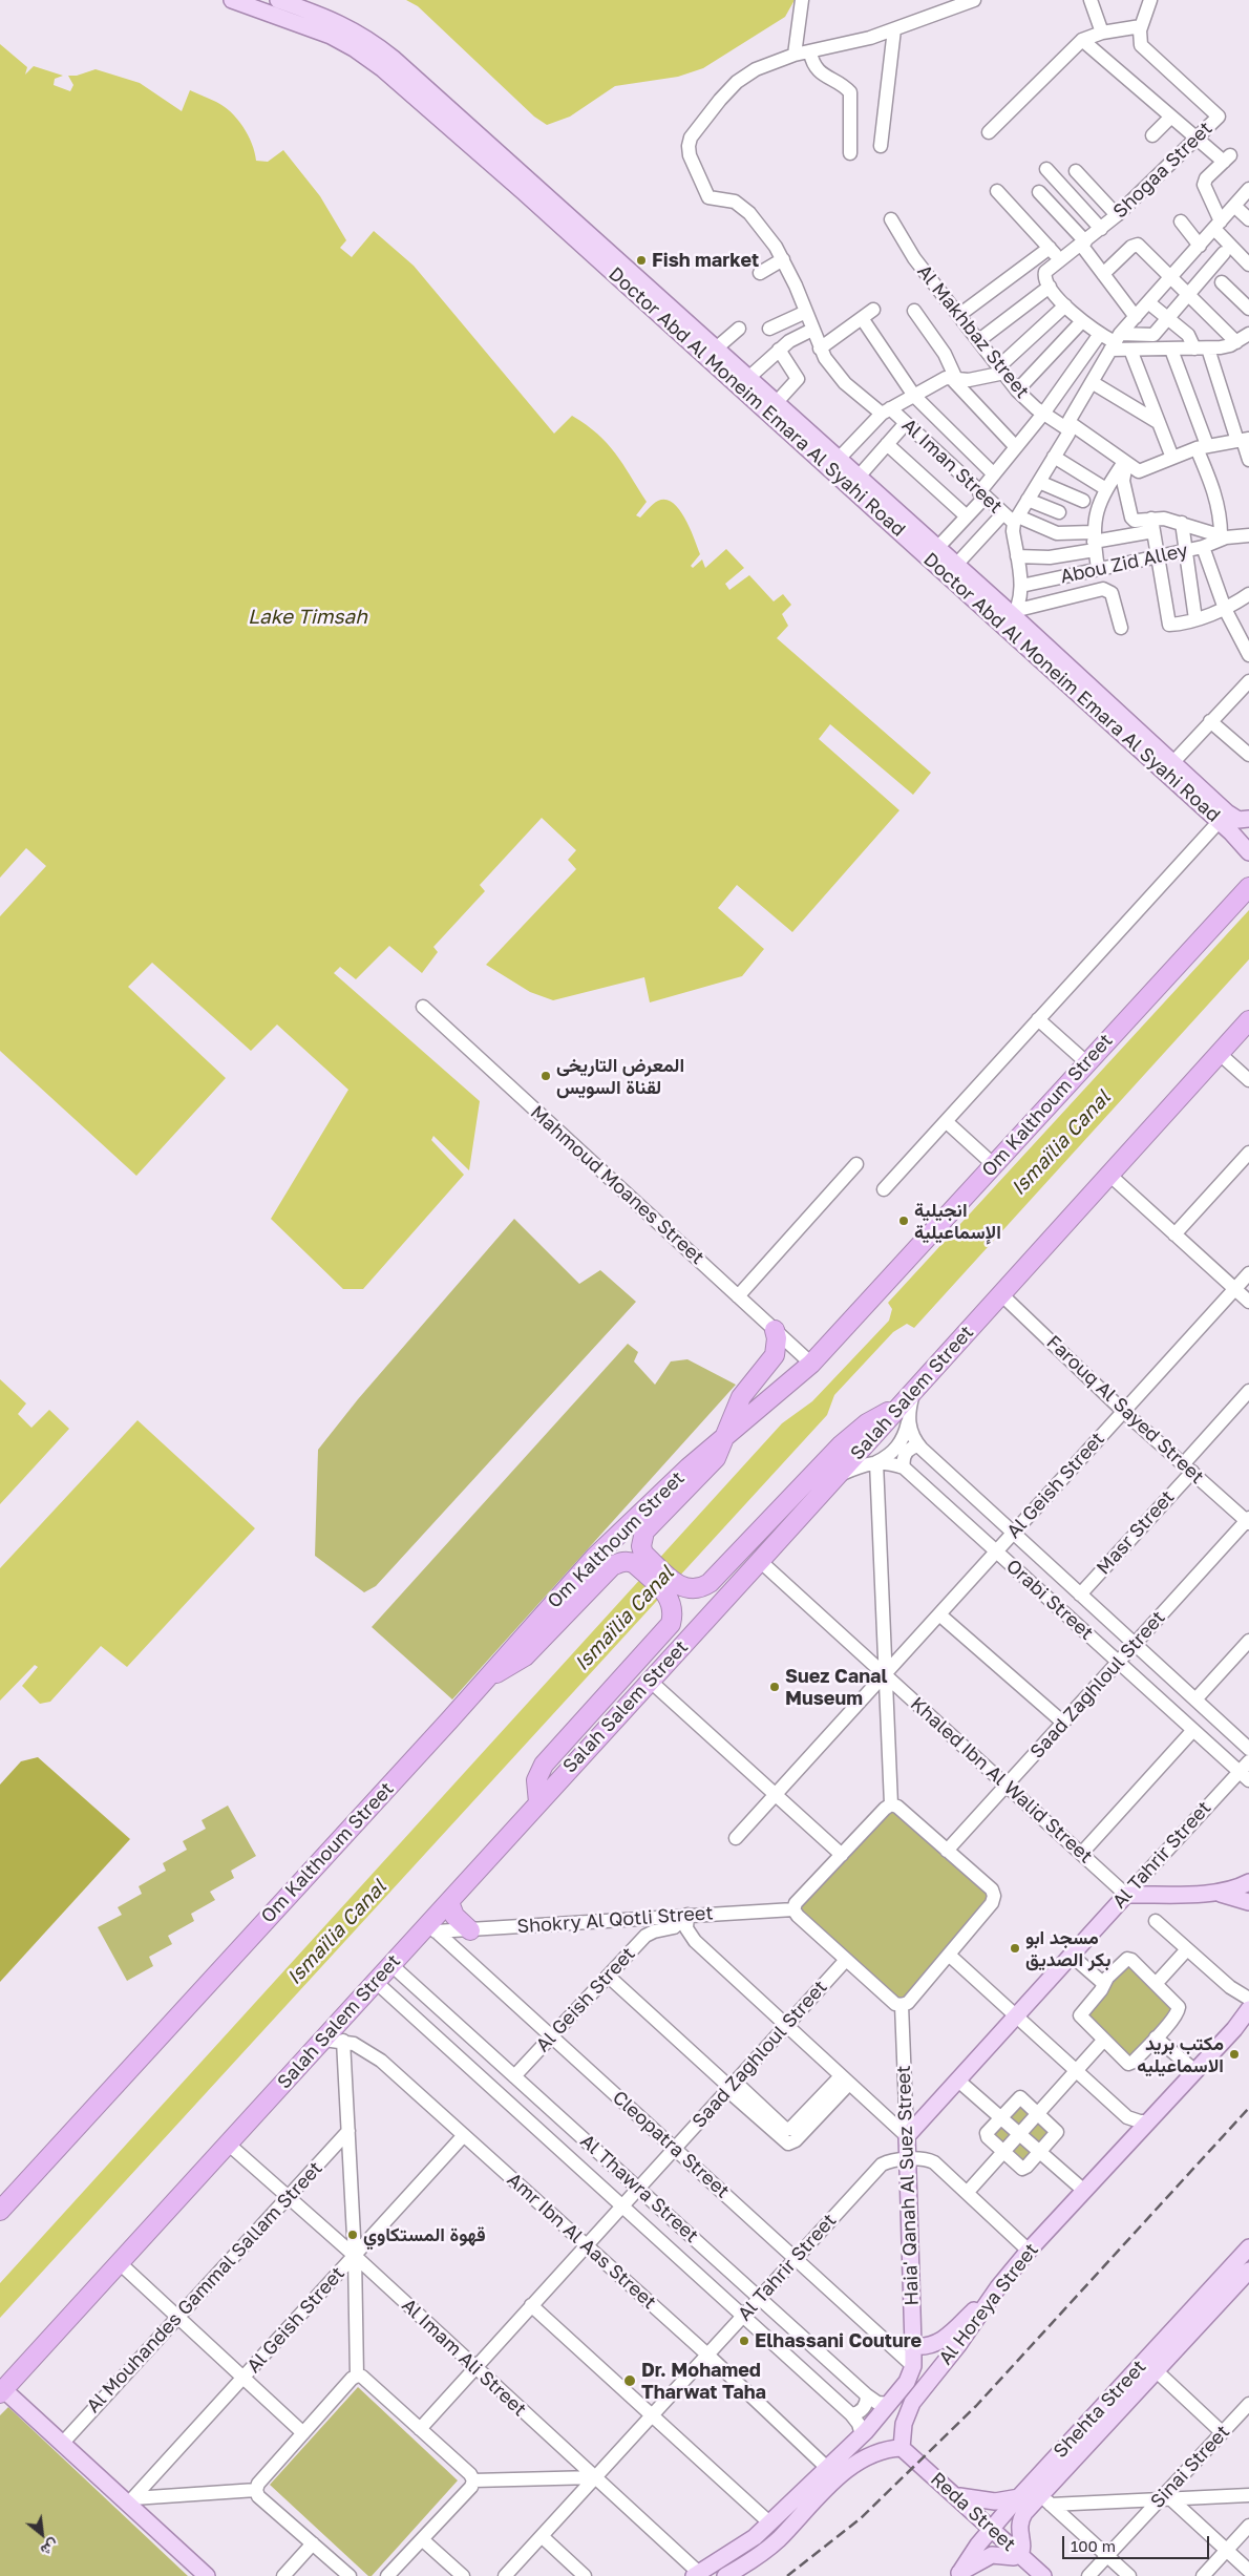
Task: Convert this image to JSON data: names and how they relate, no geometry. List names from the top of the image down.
{
  "streets": {
    "highway": ["Om Kalthoum Street", "Salah Salem Street"],
    "main road": [
      "Doctor Abd Al Moneim Emara Al Syahi Road",
      "Al Tahrir Street",
      "Haia' Qanah Al Suez Street",
      "Al Horeya Street",
      "Shehta Street",
      "Reda Street"
    ],
    "street": [
      "Shogaa Street",
      "Al Makhbaz Street",
      "Al Iman Street",
      "Abou Zid Alley",
      "Mahmoud Moanes Street",
      "Farouq Al Sayed Street",
      "Al Geish Street",
      "Masr Street",
      "Orabi Street",
      "Saad Zaghloul Street",
      "Khaled Ibn Al Walid Street",
      "Shokry Al Qotli Street",
      "Cleopatra Street",
      "Al Thawra Street",
      "Amr Ibn Al Aas Street",
      "Al Mouhandes Gammal Sallam Street",
      "Al Imam Ali Street",
      "Sinai Street"
    ]
  },
  "crossings": [
    ["Om Kalthoum Street", "Mahmoud Moanes Street"],
    ["Salah Salem Street", "Farouq Al Sayed Street"],
    ["Salah Salem Street", "Orabi Street"],
    ["Salah Salem Street", "Khaled Ibn Al Walid Street"],
    ["Salah Salem Street", "Shokry Al Qotli Street"],
    ["Salah Salem Street", "Cleopatra Street"],
    ["Salah Salem Street", "Al Thawra Street"],
    ["Salah Salem Street", "Amr Ibn Al Aas Street"],
    ["Salah Salem Street", "Al Imam Ali Street"],
    ["Farouq Al Sayed Street", "Al Geish Street"],
    ["Farouq Al Sayed Street", "Masr Street"],
    ["Farouq Al Sayed Street", "Saad Zaghloul Street"],
    ["Al Geish Street", "Orabi Street"],
    ["Al Geish Street", "Khaled Ibn Al Walid Street"],
    ["Al Geish Street", "Shokry Al Qotli Street"],
    ["Al Geish Street", "Cleopatra Street"],
    ["Al Geish Street", "Al Thawra Street"],
    ["Al Geish Street", "Amr Ibn Al Aas Street"],
    ["Al Geish Street", "Al Imam Ali Street"],
    ["Masr Street", "Orabi Street"],
    ["Orabi Street", "Saad Zaghloul Street"],
    ["Orabi Street", "Al Tahrir Street"],
    ["Saad Zaghloul Street", "Khaled Ibn Al Walid Street"],
    ["Saad Zaghloul Street", "Cleopatra Street"],
    ["Saad Zaghloul Street", "Al Thawra Street"],
    ["Saad Zaghloul Street", "Amr Ibn Al Aas Street"],
    ["Saad Zaghloul Street", "Al Imam Ali Street"],
    ["Khaled Ibn Al Walid Street", "Al Tahrir Street"],
    ["Al Tahrir Street", "Cleopatra Street"],
    ["Al Tahrir Street", "Haia' Qanah Al Suez Street"],
    ["Al Tahrir Street", "Al Thawra Street"],
    ["Al Tahrir Street", "Amr Ibn Al Aas Street"],
    ["Al Tahrir Street", "Al Horeya Street"],
    ["Al Tahrir Street", "Al Imam Ali Street"],
    ["Shokry Al Qotli Street", "Cleopatra Street"],
    ["Cleopatra Street", "Haia' Qanah Al Suez Street"],
    ["Cleopatra Street", "Al Horeya Street"],
    ["Haia' Qanah Al Suez Street", "Al Horeya Street"],
    ["Al Thawra Street", "Al Horeya Street"],
    ["Amr Ibn Al Aas Street", "Al Horeya Street"],
    ["Al Mouhandes Gammal Sallam Street", "Al Imam Ali Street"],
    ["Al Horeya Street", "Al Imam Ali Street"],
    ["Al Horeya Street", "Reda Street"],
    ["Shehta Street", "Reda Street"]
  ],
  "water": ["Lake Timsah", "Ismaïlia Canal"],
  "places": [
    "Fish market",
    "المعرض التاريخى لقناة السويس",
    "انجيلية الإسماعيلية",
    "Suez Canal Museum",
    "مسجد ابو بكر الصديق",
    "مكتب بريد الاسماعيليه",
    "قهوة المستكاوي",
    "Elhassani Couture",
    "Dr. Mohamed Tharwat Taha"
  ],
  "scale_bar": "100 m",
  "north": "bottom right"
}
